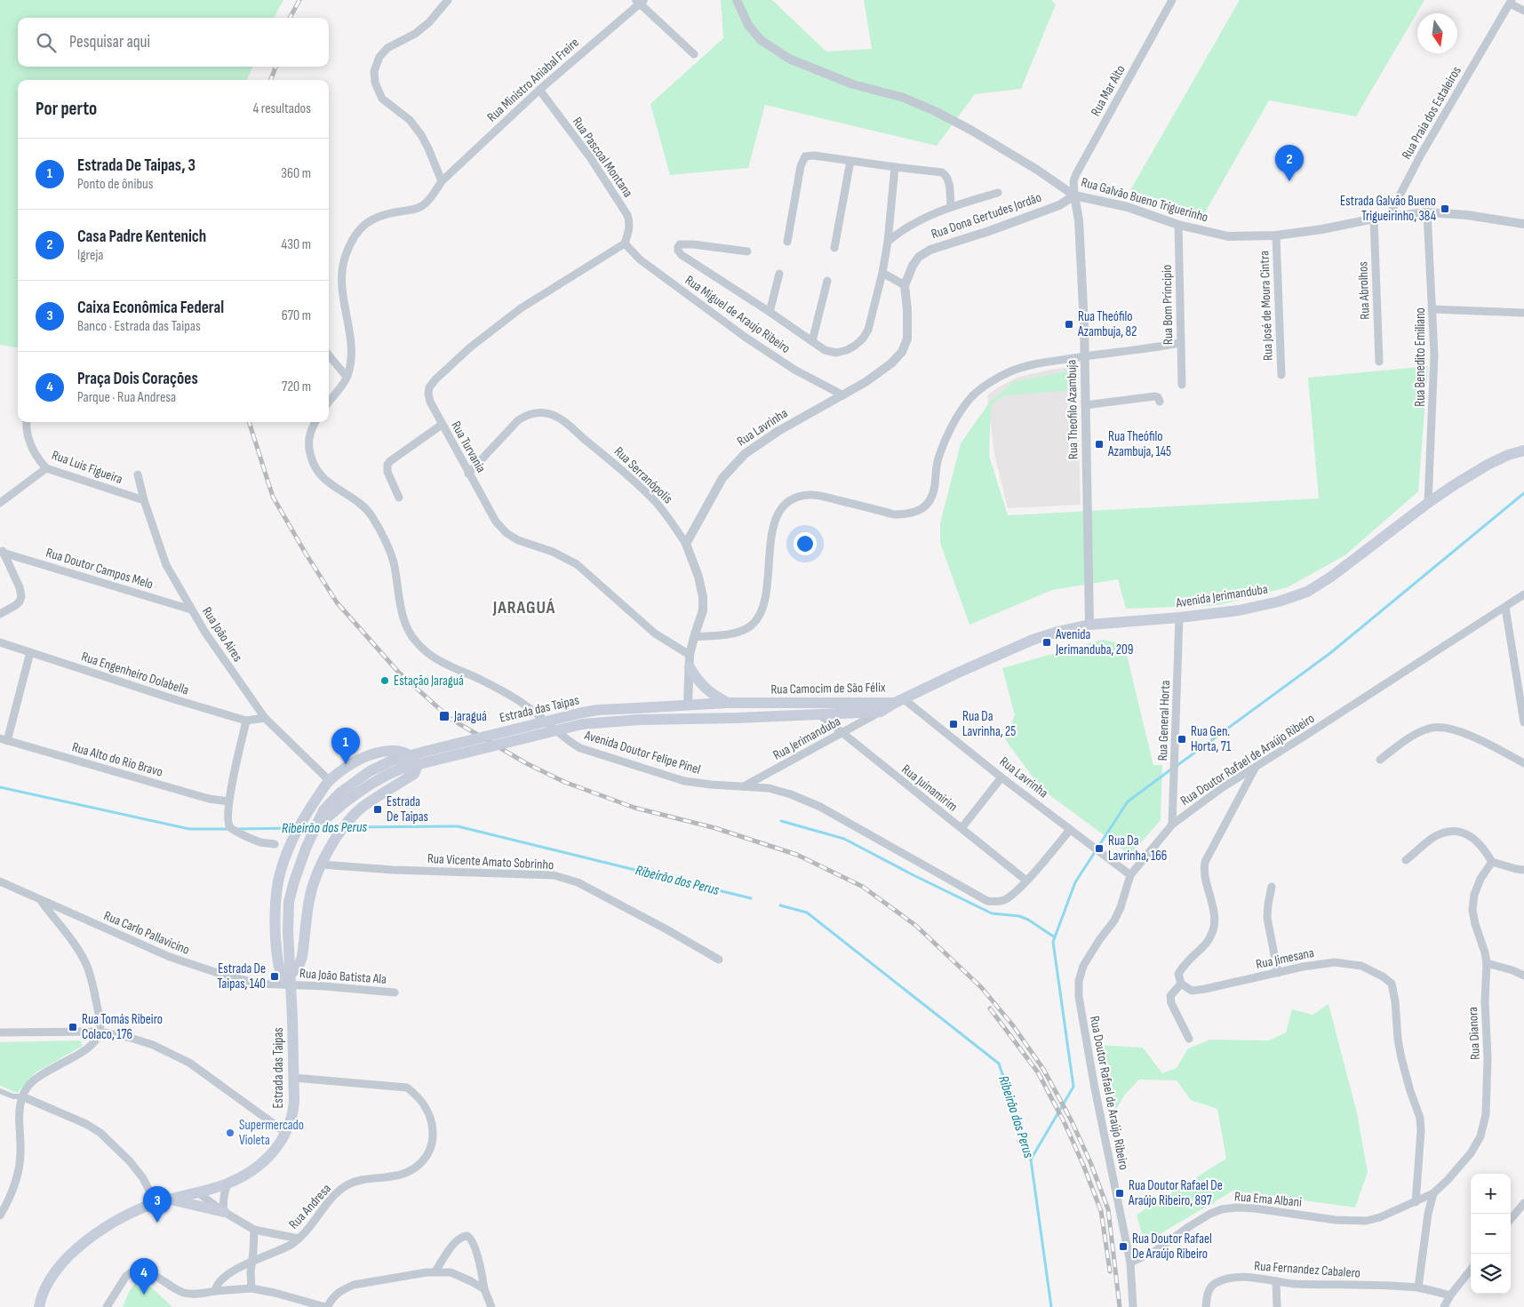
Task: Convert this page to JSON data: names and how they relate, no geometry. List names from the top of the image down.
{
  "streets": {
    "main road": ["Avenida Jerimanduba", "Rua Camocim de São Félix", "Estrada das Taipas"],
    "street": [
      "Rua Ministro Aniabal Freire",
      "Rua Mar Alto",
      "Rua Praia dos Estaleiros",
      "Rua Pascoal Montana",
      "Rua Galvão Bueno Triguerinho",
      "Rua Dona Gertudes Jordão",
      "Rua Abrolhos",
      "Rua Bom Principio",
      "Rua José de Moura Cintra",
      "Rua Miguel de Araujo Ribeiro",
      "Rua Benedito Emiliano",
      "Rua Theofilo Azambuja",
      "Rua Lavrinha",
      "Rua Turvania",
      "Rua Luis Figueira",
      "Rua Serranópolis",
      "Rua Doutor Campos Melo",
      "Rua João Aires",
      "Rua Engenheiro Dolabella",
      "Rua General Horta",
      "Rua Jerimanduba",
      "Avenida Doutor Felipe Pinel",
      "Rua Alto do Rio Bravo",
      "Rua Doutor Rafael de Araújo Ribeiro",
      "Rua Juinamirim",
      "Rua Vicente Amato Sobrinho",
      "Rua Carlo Pallavicino",
      "Rua Jimesana",
      "Rua João Batista Ala",
      "Rua Dianora",
      "Rua Ema Albani",
      "Rua Andresa",
      "Rua Fernandez Cabalero"
    ]
  },
  "crossings": [
    ["Rua Ministro Aniabal Freire", "Rua Pascoal Montana"],
    ["Rua Mar Alto", "Rua Galvão Bueno Triguerinho"],
    ["Rua Mar Alto", "Rua Dona Gertudes Jordão"],
    ["Rua Mar Alto", "Rua Theofilo Azambuja"],
    ["Rua Praia dos Estaleiros", "Rua Galvão Bueno Triguerinho"],
    ["Rua Pascoal Montana", "Rua Miguel de Araujo Ribeiro"],
    ["Rua Pascoal Montana", "Rua Turvania"],
    ["Rua Galvão Bueno Triguerinho", "Rua Dona Gertudes Jordão"],
    ["Rua Galvão Bueno Triguerinho", "Rua Abrolhos"],
    ["Rua Galvão Bueno Triguerinho", "Rua Bom Principio"],
    ["Rua Galvão Bueno Triguerinho", "Rua José de Moura Cintra"],
    ["Rua Galvão Bueno Triguerinho", "Rua Benedito Emiliano"],
    ["Rua Galvão Bueno Triguerinho", "Rua Theofilo Azambuja"],
    ["Rua Dona Gertudes Jordão", "Rua Miguel de Araujo Ribeiro"],
    ["Rua Dona Gertudes Jordão", "Rua Theofilo Azambuja"],
    ["Rua Dona Gertudes Jordão", "Rua Lavrinha"],
    ["Rua Miguel de Araujo Ribeiro", "Rua Lavrinha"],
    ["Rua Miguel de Araujo Ribeiro", "Rua Turvania"],
    ["Rua Benedito Emiliano", "Avenida Jerimanduba"],
    ["Rua Theofilo Azambuja", "Avenida Jerimanduba"],
    ["Rua Lavrinha", "Rua Serranópolis"],
    ["Rua Lavrinha", "Avenida Jerimanduba"],
    ["Rua Lavrinha", "Rua Camocim de São Félix"],
    ["Rua Lavrinha", "Avenida Doutor Felipe Pinel"],
    ["Rua Lavrinha", "Rua Doutor Rafael de Araújo Ribeiro"],
    ["Rua Turvania", "Rua Serranópolis"],
    ["Rua Luis Figueira", "Rua João Aires"],
    ["Rua Serranópolis", "Rua Camocim de São Félix"],
    ["Rua Doutor Campos Melo", "Rua João Aires"],
    ["Avenida Jerimanduba", "Rua Camocim de São Félix"],
    ["Avenida Jerimanduba", "Rua General Horta"],
    ["Rua João Aires", "Rua Engenheiro Dolabella"],
    ["Rua Camocim de São Félix", "Estrada das Taipas"],
    ["Rua Camocim de São Félix", "Rua Jerimanduba"],
    ["Rua Camocim de São Félix", "Rua Juinamirim"],
    ["Estrada das Taipas", "Rua Carlo Pallavicino"],
    ["Estrada das Taipas", "Rua João Batista Ala"],
    ["Estrada das Taipas", "Rua Andresa"],
    ["Rua General Horta", "Rua Doutor Rafael de Araújo Ribeiro"],
    ["Rua Jerimanduba", "Avenida Doutor Felipe Pinel"],
    ["Rua Jerimanduba", "Rua Juinamirim"],
    ["Avenida Doutor Felipe Pinel", "Rua Juinamirim"],
    ["Rua Doutor Rafael de Araújo Ribeiro", "Rua Ema Albani"],
    ["Rua Carlo Pallavicino", "Rua João Batista Ala"],
    ["Rua Jimesana", "Rua Ema Albani"],
    ["Rua Dianora", "Rua Ema Albani"]
  ],
  "districts": ["JARAGUÁ"],
  "water": ["Ribeirão dos Perus"],
  "places": {
    "transit": [
      "Estrada Galvão Bueno Trigueirinho, 384",
      "Rua Theófilo Azambuja, 82",
      "Rua Theófilo Azambuja, 145",
      "Avenida Jerimanduba, 209",
      "Jaraguá",
      "Rua Da Lavrinha, 25",
      "Rua Gen. Horta, 71",
      "Estrada De Taipas",
      "Rua Da Lavrinha, 166",
      "Estrada De Taipas, 140",
      "Rua Tomás Ribeiro Colaco, 176",
      "Rua Doutor Rafael De Araújo Ribeiro, 897",
      "Rua Doutor Rafael De Araújo Ribeiro"
    ],
    "other": ["Estação Jaraguá", "Supermercado Violeta"]
  },
  "north": "bottom",
  "page": {
    "search": "Pesquisar aqui",
    "heading": ["Por perto", "4 resultados"],
    "list": [
      {
        "mark": "1",
        "name": "Estrada De Taipas, 3",
        "note": "Ponto de ônibus",
        "value": "360 m"
      },
      {
        "mark": "2",
        "name": "Casa Padre Kentenich",
        "note": "Igreja",
        "value": "430 m"
      },
      {
        "mark": "3",
        "name": "Caixa Econômica Federal",
        "note": "Banco · Estrada das Taipas",
        "value": "670 m"
      },
      {
        "mark": "4",
        "name": "Praça Dois Corações",
        "note": "Parque · Rua Andresa",
        "value": "720 m"
      }
    ],
    "pins": [
      "2",
      "1",
      "3",
      "4"
    ],
    "map_buttons": ["+", "−"]
  }
}
